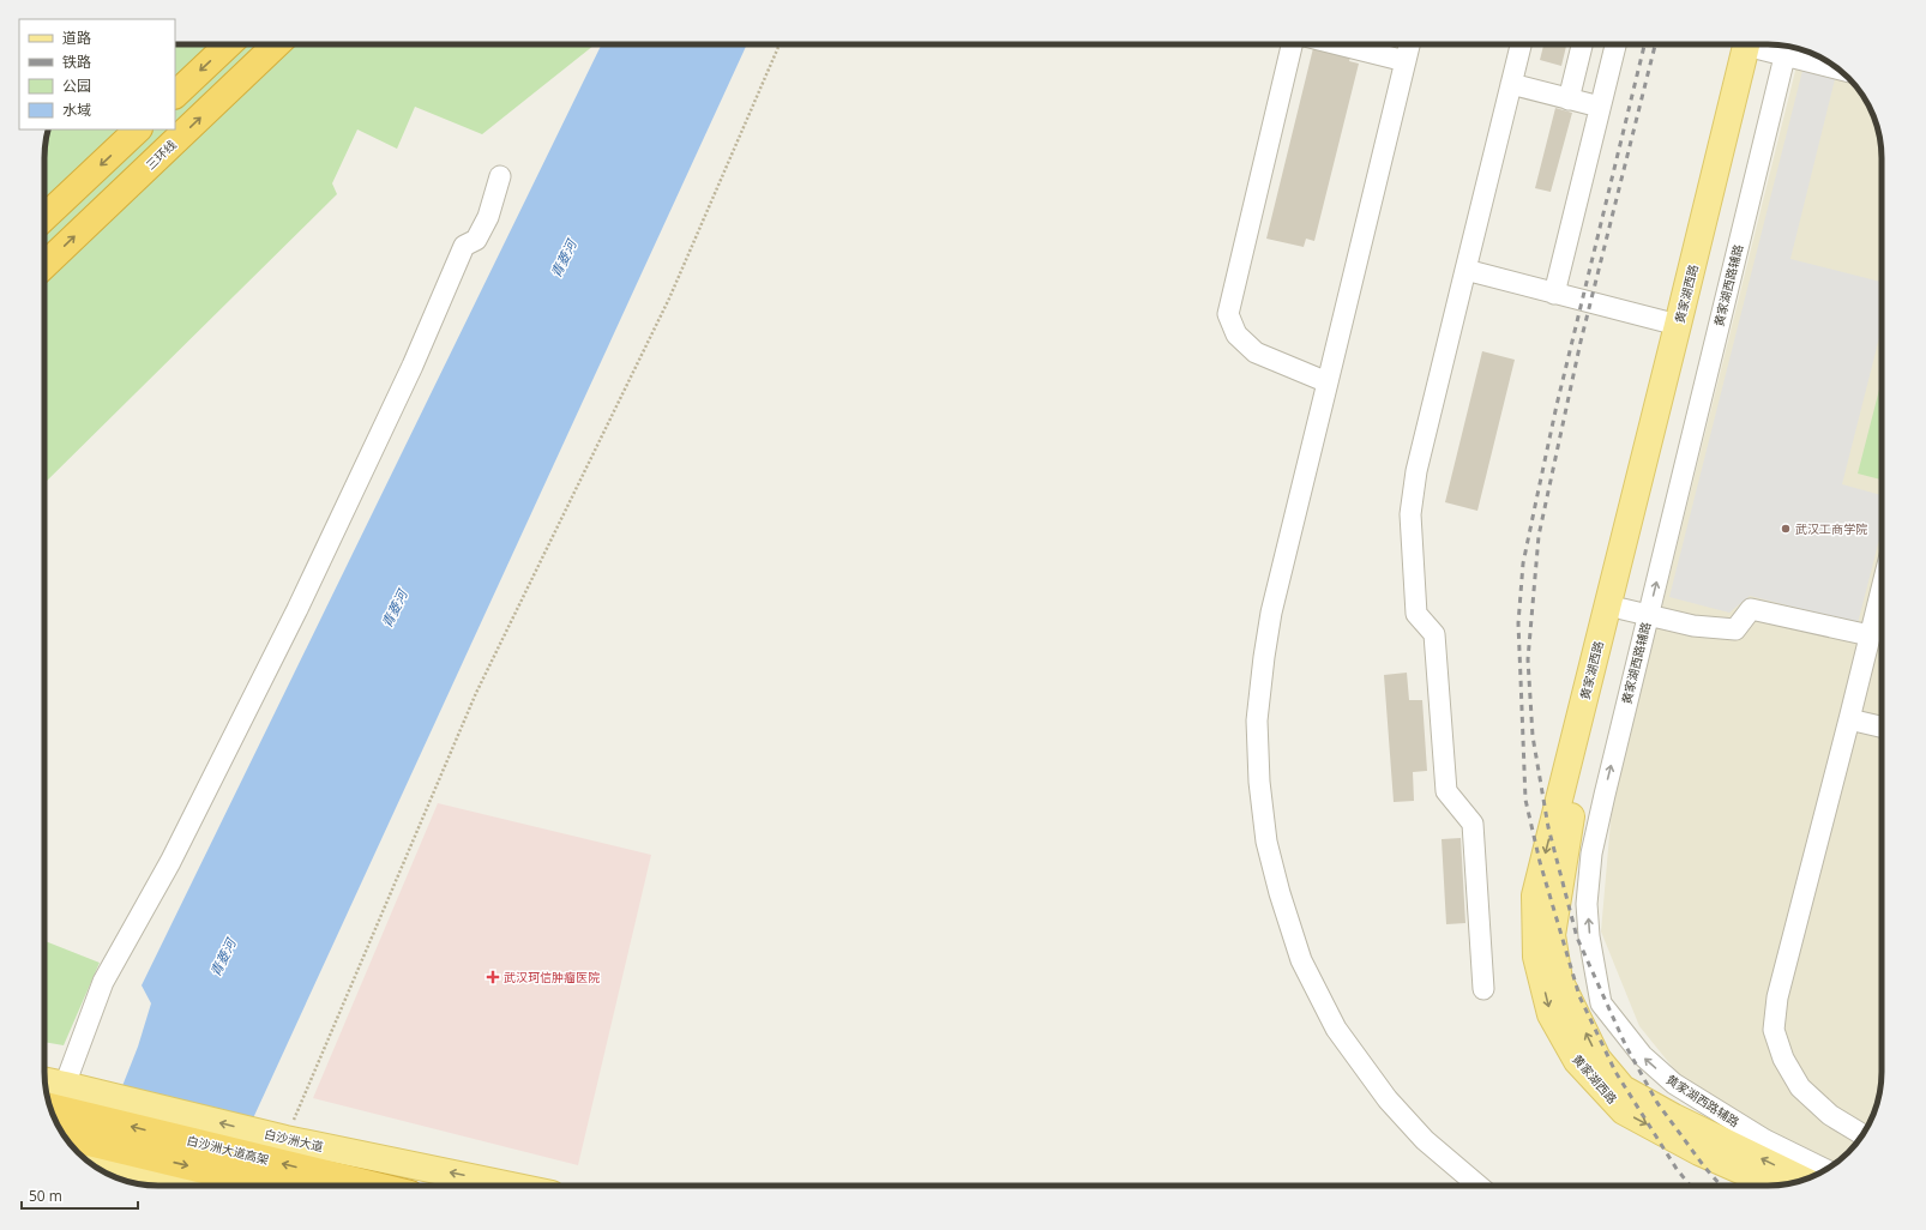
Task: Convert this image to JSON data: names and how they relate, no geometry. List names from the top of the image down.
{
  "streets": {
    "highway": ["三环线", "白沙洲大道高架"],
    "main road": ["黄家湖西路", "白沙洲大道"],
    "street": ["黄家湖西路辅路"]
  },
  "crossings": [
    ["黄家湖西路辅路", "黄家湖西路"]
  ],
  "one_way": ["白沙洲大道"],
  "water": ["青菱河"],
  "places": {
    "other": ["武汉工商学院"],
    "health": ["武汉珂信肿瘤医院"]
  },
  "legend": [
    "道路",
    "铁路",
    "公园",
    "水域"
  ],
  "scale_bar": "50 m"
}
